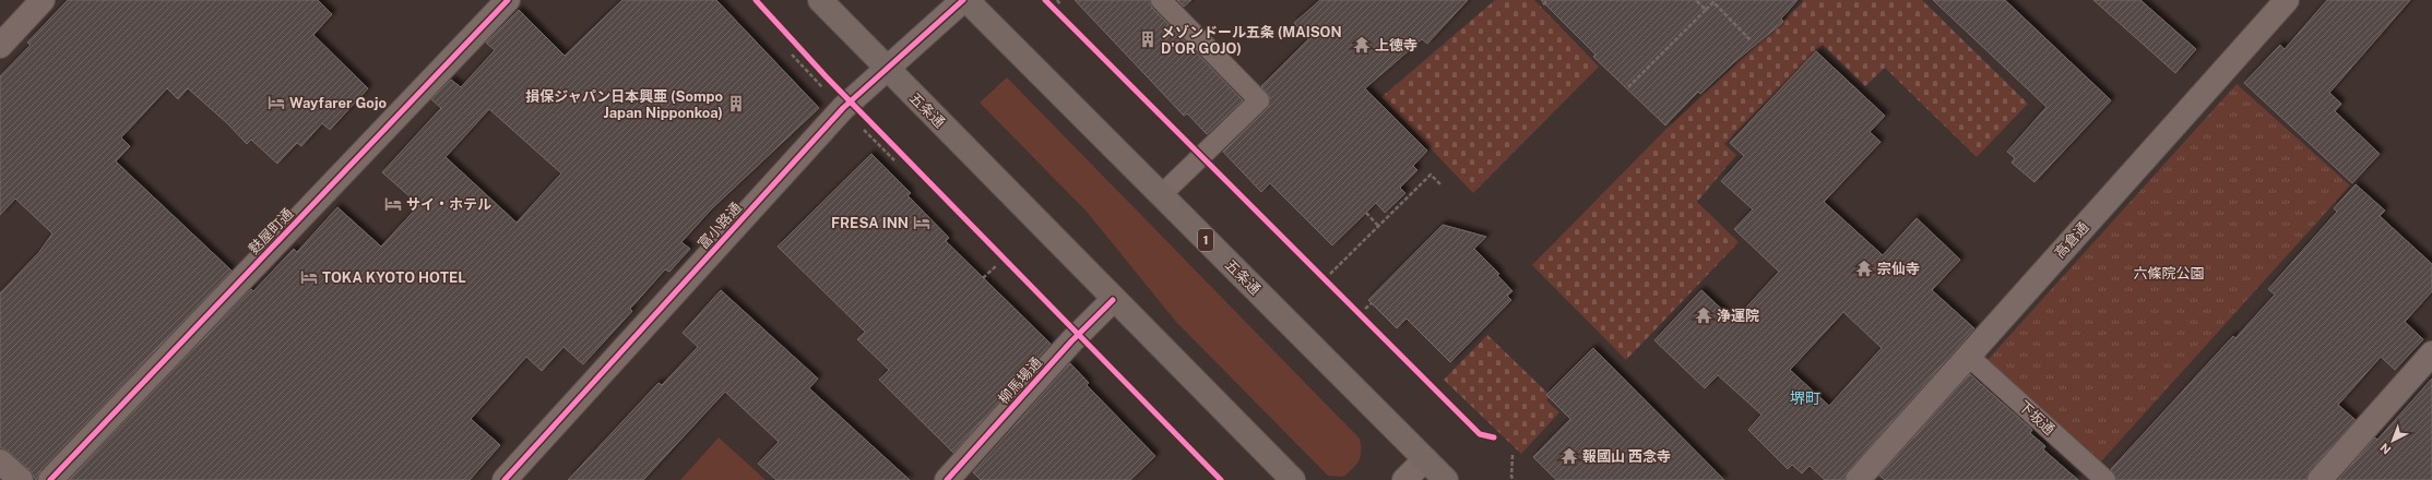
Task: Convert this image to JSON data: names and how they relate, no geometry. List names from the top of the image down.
{
  "streets": {
    "highway": ["五条通", "1"],
    "street": [
      "富小路通",
      "麩屋町通",
      "高倉通",
      "柳馬場通"
    ],
    "lane": ["下坂通"]
  },
  "crossings": [
    ["五条通", "富小路通"],
    ["五条通", "柳馬場通"],
    ["高倉通", "下坂通"]
  ],
  "districts": ["堺町"],
  "parks": ["六條院公園"],
  "places": {
    "building": ["メゾンドール五条 (MAISON D'OR GOJO)", "損保ジャパン日本興亜 (Sompo Japan Nipponkoa)"],
    "temple": [
      "上徳寺",
      "宗仙寺",
      "浄運院",
      "報國山 西念寺"
    ],
    "hotel": [
      "Wayfarer Gojo",
      "サイ・ホテル",
      "FRESA INN",
      "TOKA KYOTO HOTEL"
    ]
  },
  "north": "bottom left"
}
